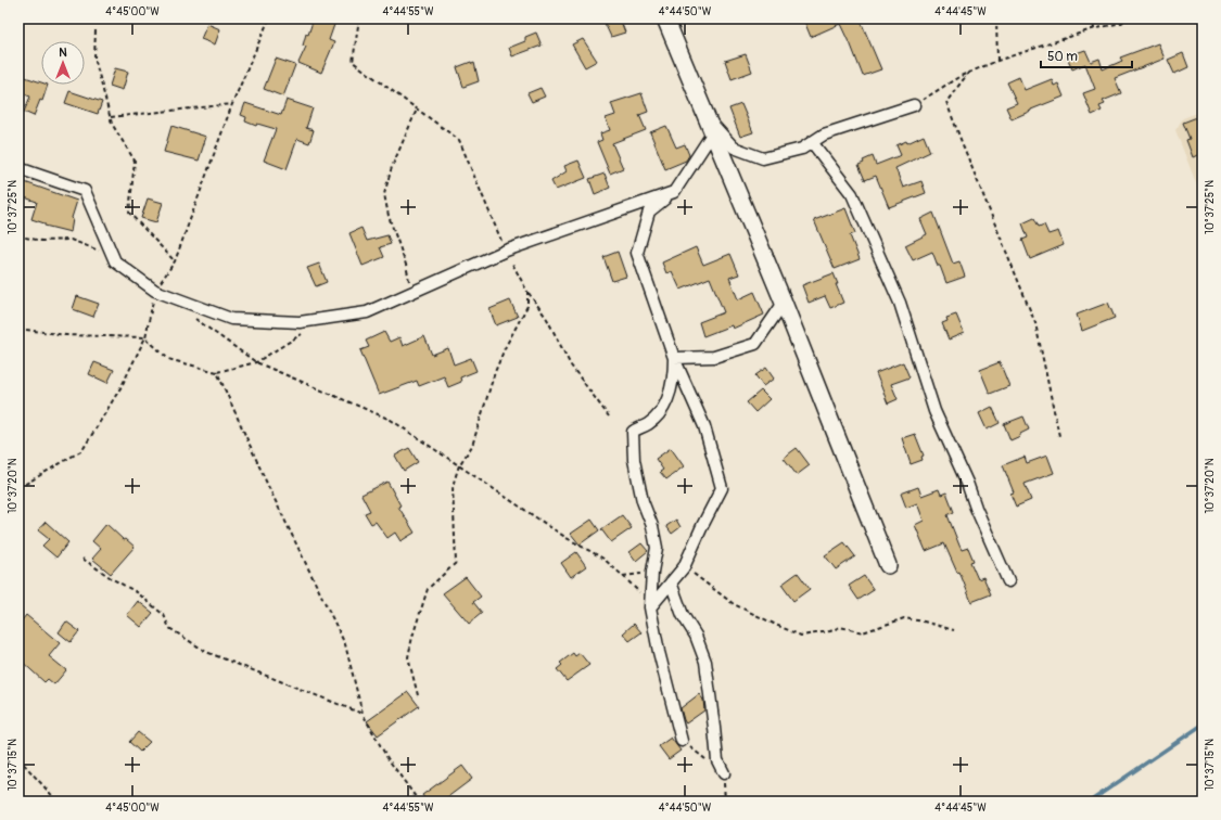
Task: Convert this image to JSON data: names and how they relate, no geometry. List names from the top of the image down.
{
  "scale_bar": "50 m",
  "north": "top",
  "coordinates": [
    "4°45'00\"W",
    "4°44'55\"W",
    "4°44'50\"W",
    "4°44'45\"W",
    "10°37'25\"N",
    "10°37'20\"N",
    "10°37'15\"N"
  ]
}
